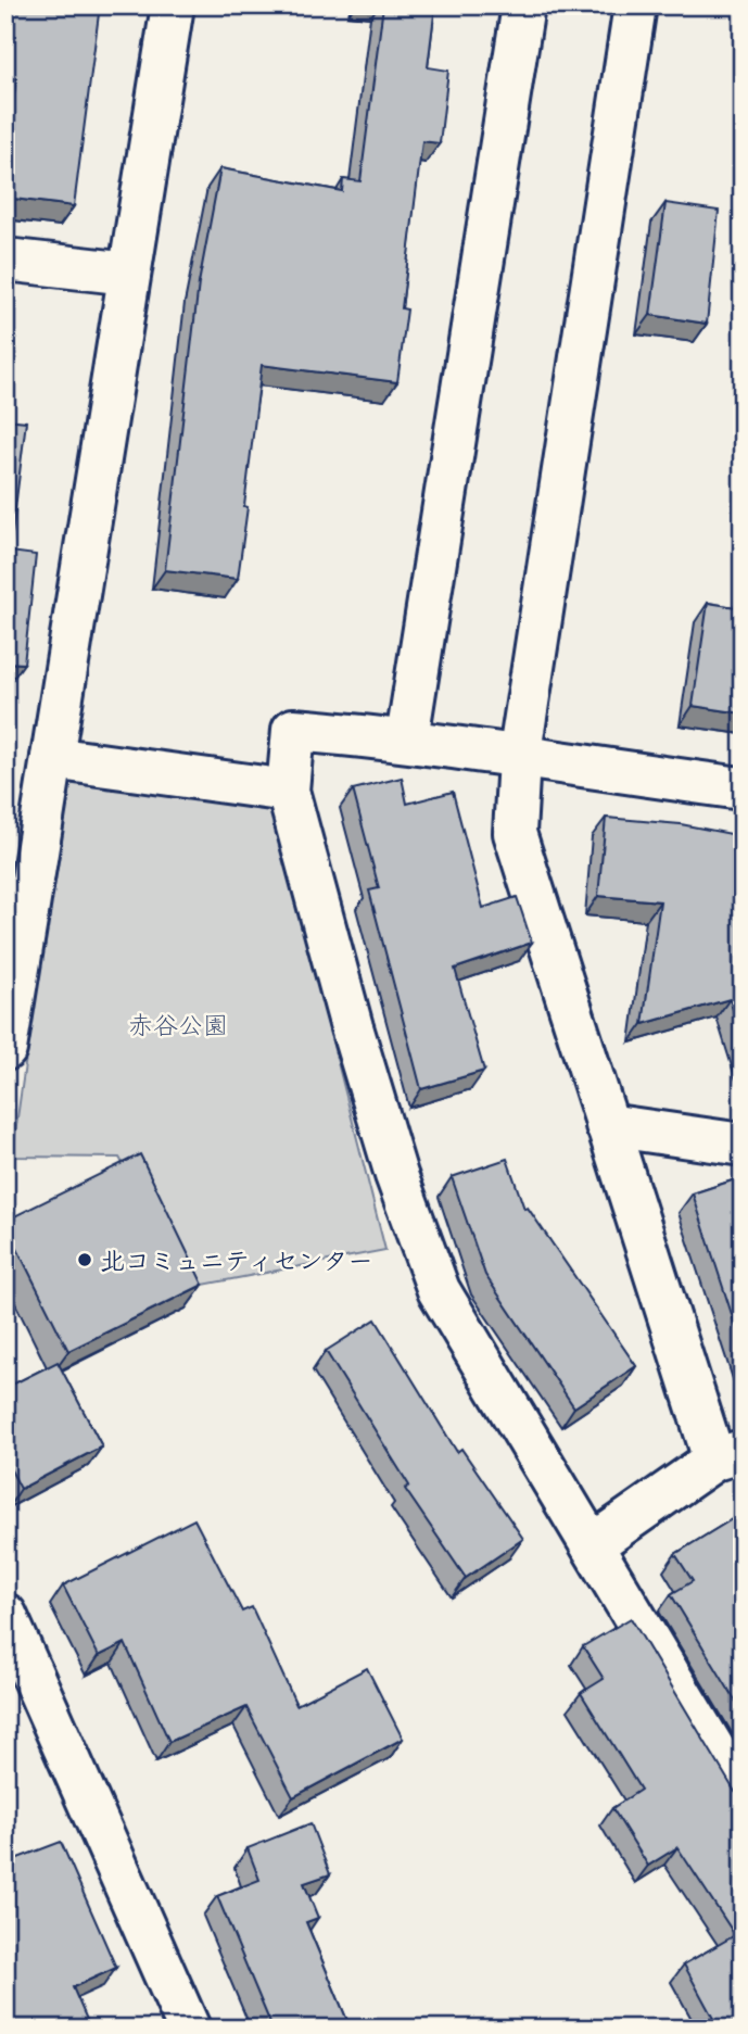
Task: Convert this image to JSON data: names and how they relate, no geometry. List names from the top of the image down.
{
  "parks": ["赤谷公園"],
  "places": ["北コミュニティセンター"]
}
